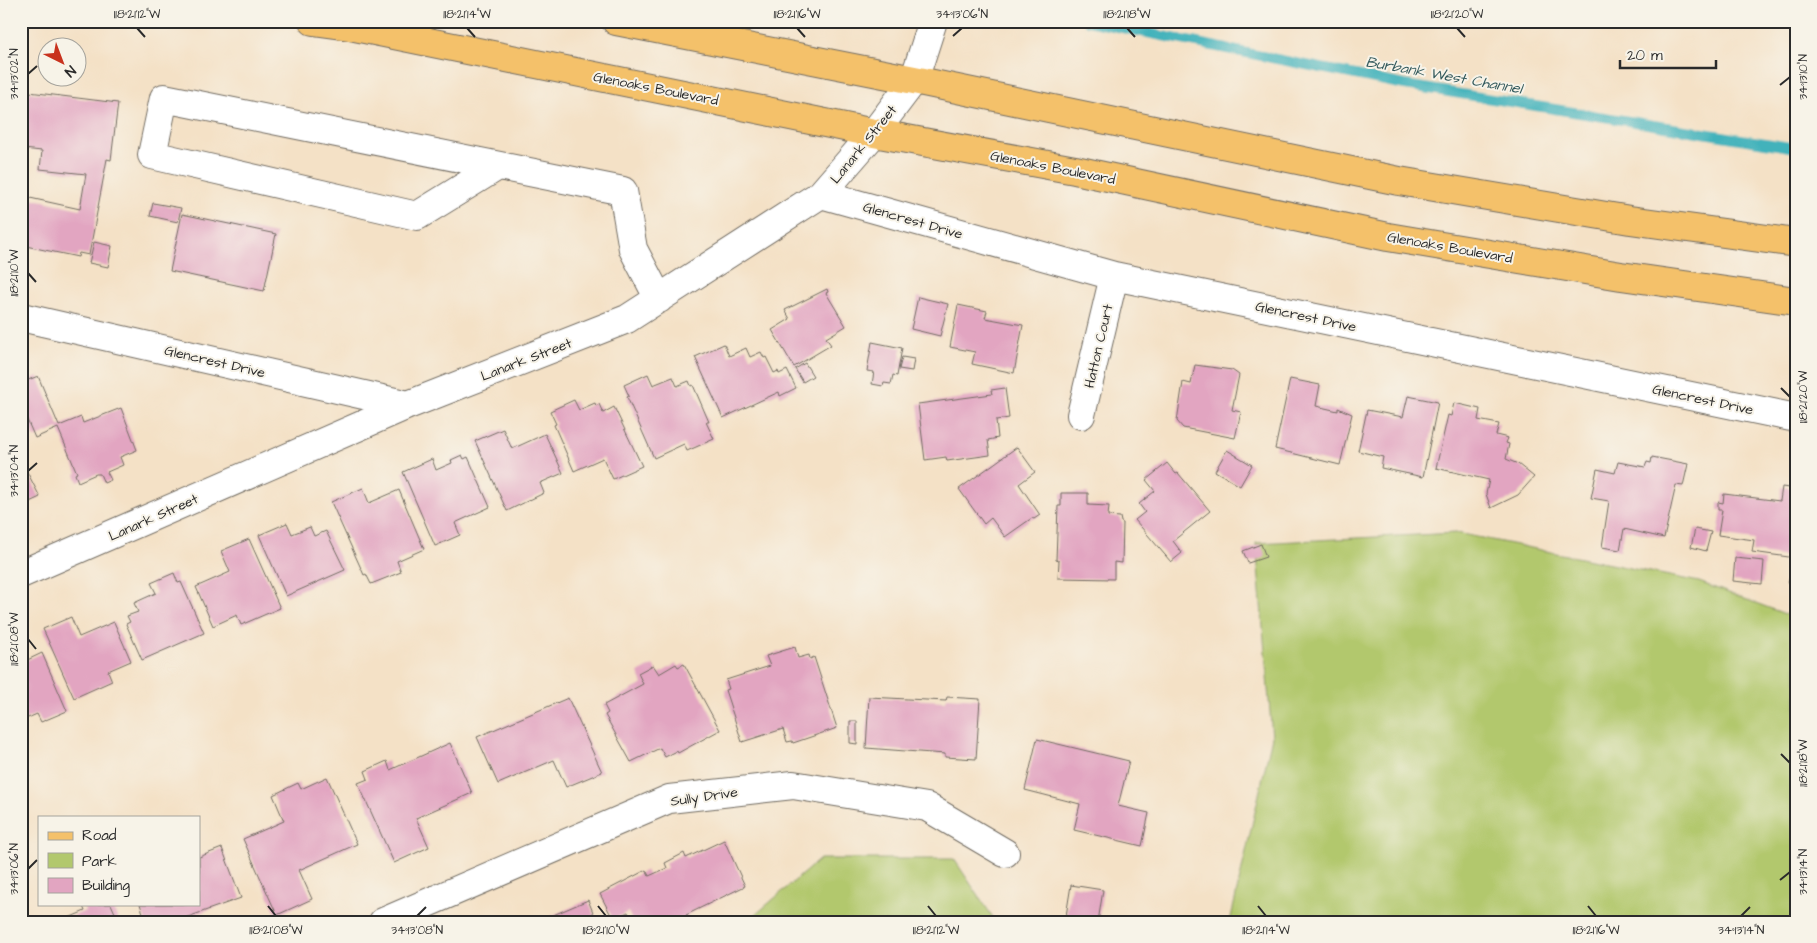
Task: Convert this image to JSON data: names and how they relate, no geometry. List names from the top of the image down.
{
  "streets": {
    "main road": ["Glenoaks Boulevard"],
    "street": [
      "Lanark Street",
      "Glencrest Drive",
      "Hatton Court",
      "Sully Drive"
    ]
  },
  "crossings": [
    ["Glenoaks Boulevard", "Lanark Street"],
    ["Lanark Street", "Glencrest Drive"],
    ["Glencrest Drive", "Hatton Court"]
  ],
  "water": ["Burbank West Channel"],
  "legend": ["Road", "Park", "Building"],
  "scale_bar": "20 m",
  "north": "bottom right",
  "coordinates": [
    "118°21'12\"W",
    "118°21'14\"W",
    "118°21'16\"W",
    "34°13'06\"N",
    "118°21'18\"W",
    "118°21'20\"W",
    "34°13'02\"N",
    "34°13'10\"N",
    "118°21'10\"W",
    "34°13'04\"N",
    "118°21'08\"W",
    "34°13'14\"N",
    "34°13'08\"N"
  ]
}
